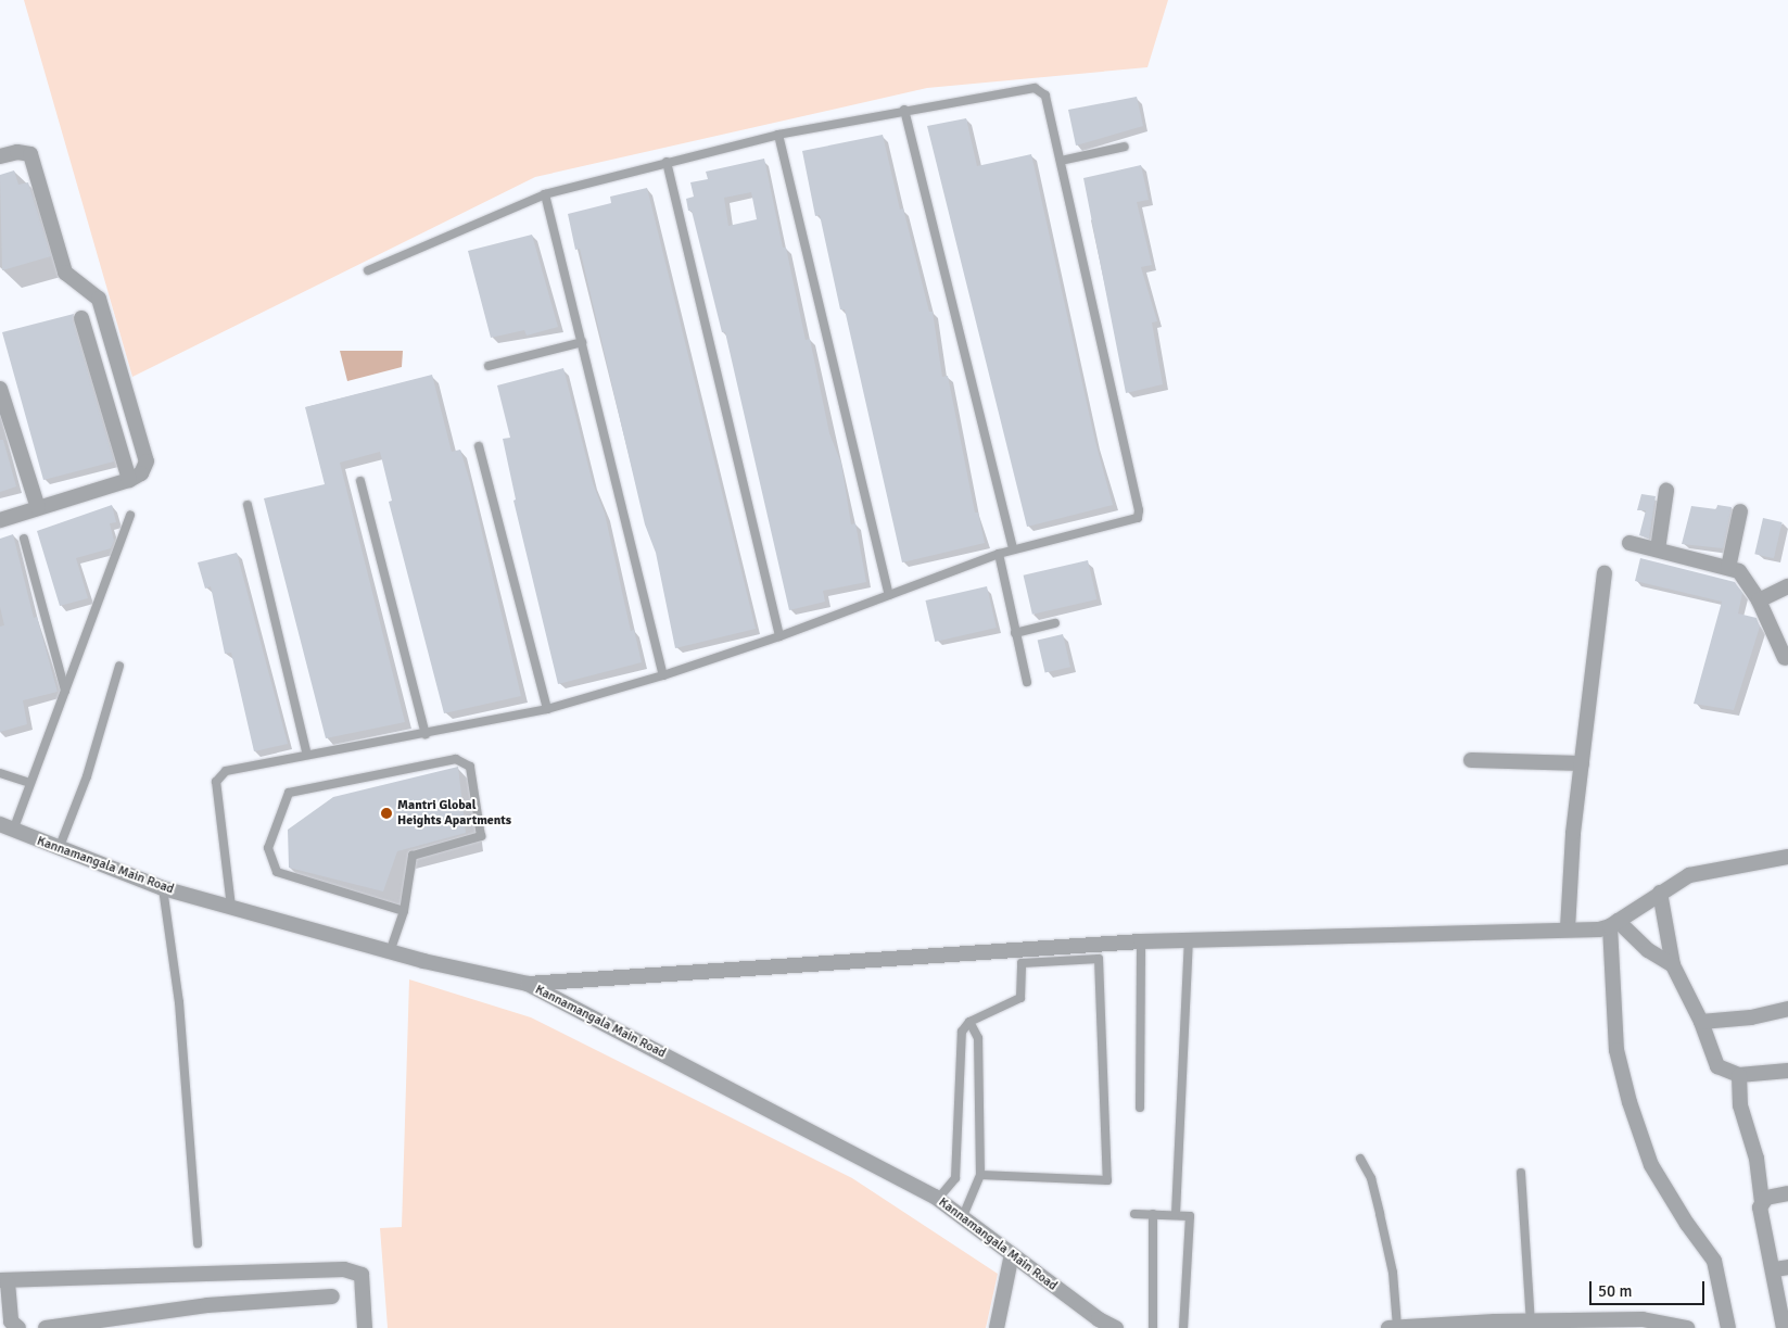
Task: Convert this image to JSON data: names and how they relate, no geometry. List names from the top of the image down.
{
  "streets": {
    "street": ["Kannamangala Main Road"]
  },
  "places": ["Mantri Global Heights Apartments"],
  "scale_bar": "50 m"
}
